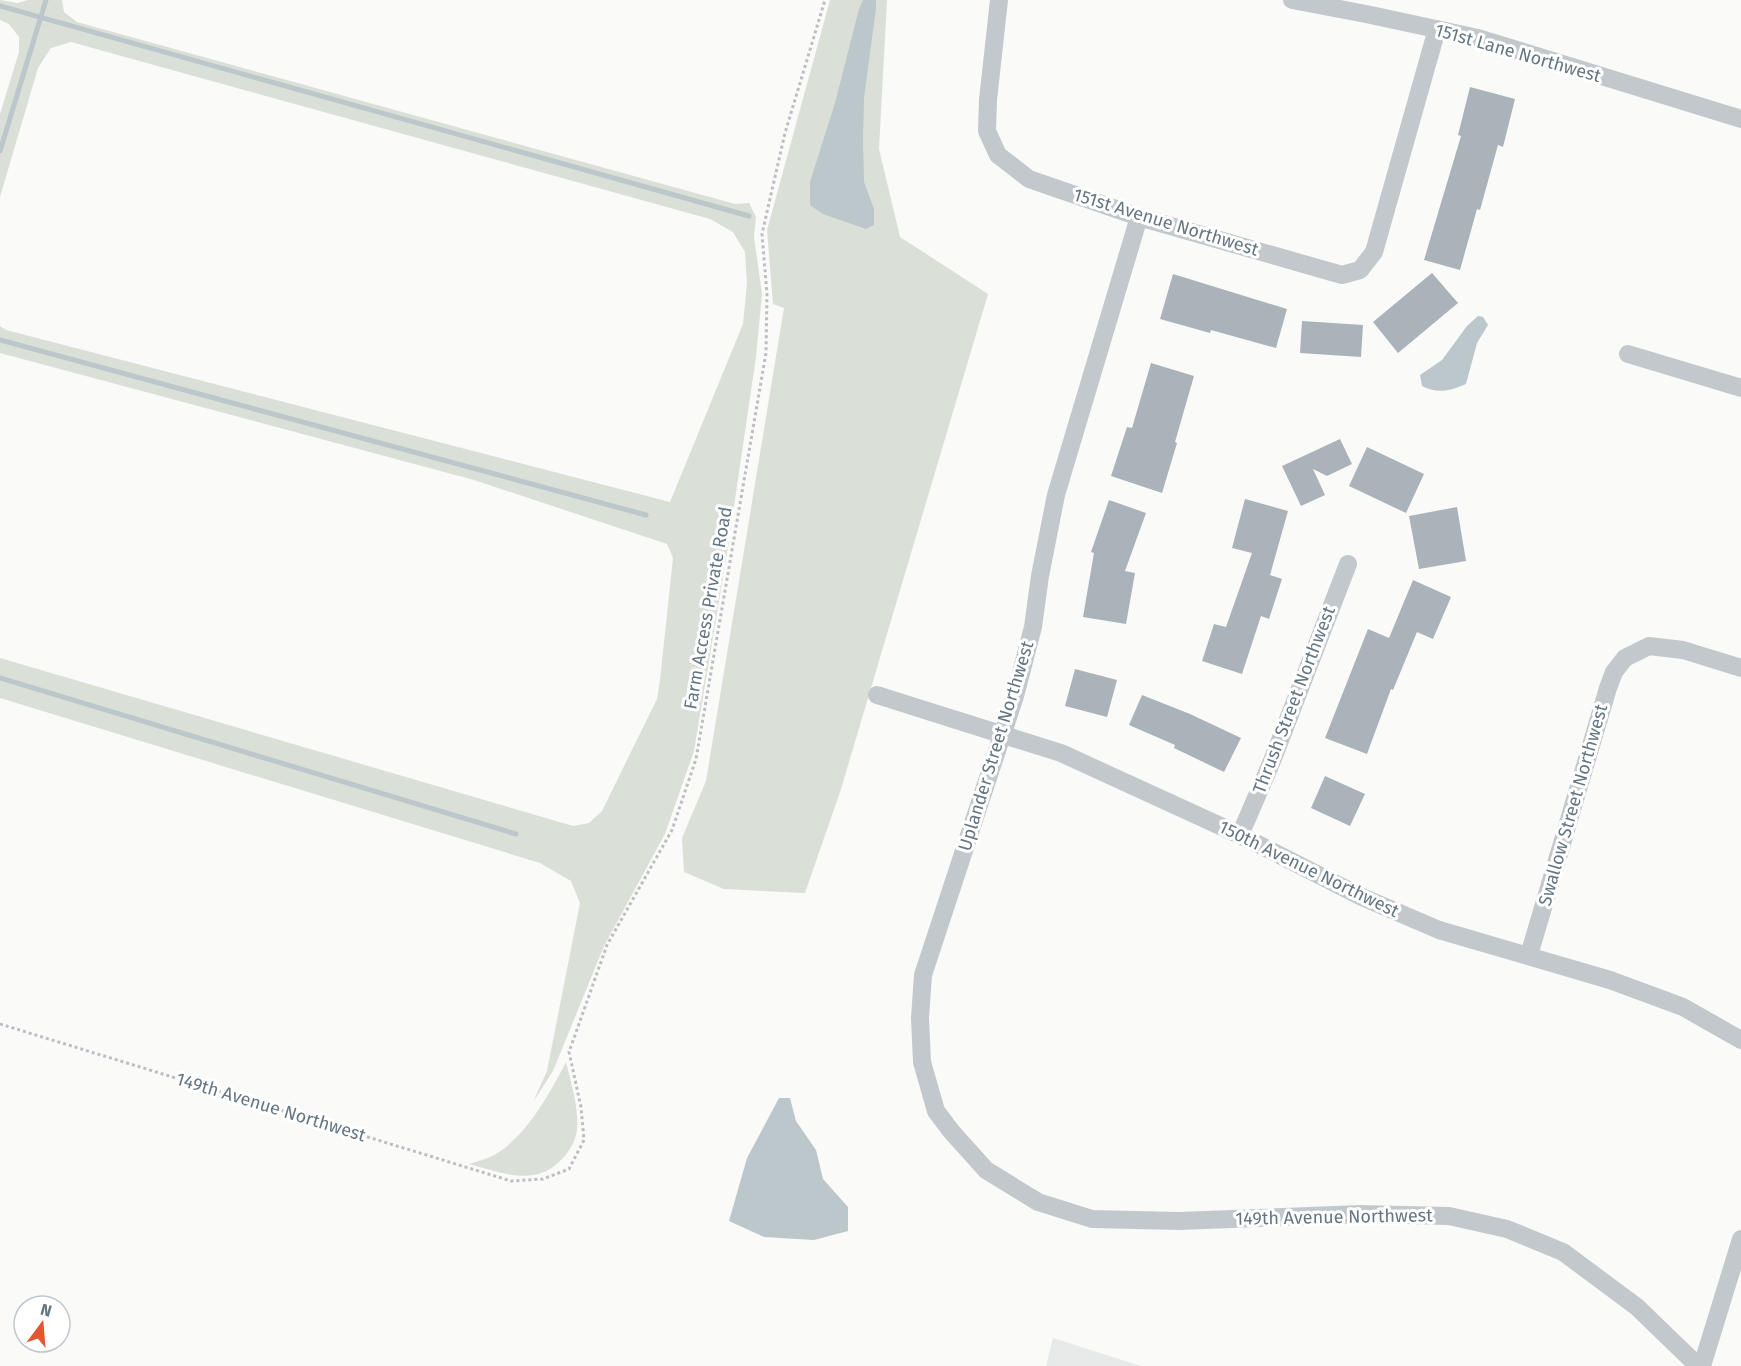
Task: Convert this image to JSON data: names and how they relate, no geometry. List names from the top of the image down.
{
  "streets": {
    "street": [
      "151st Lane Northwest",
      "151st Avenue Northwest",
      "Thrush Street Northwest",
      "Uplander Street Northwest",
      "Swallow Street Northwest",
      "150th Avenue Northwest",
      "149th Avenue Northwest"
    ],
    "path": ["Farm Access Private Road"]
  },
  "crossings": [
    ["151st Lane Northwest", "151st Avenue Northwest"],
    ["151st Avenue Northwest", "Uplander Street Northwest"],
    ["Farm Access Private Road", "149th Avenue Northwest"],
    ["Thrush Street Northwest", "150th Avenue Northwest"],
    ["Uplander Street Northwest", "150th Avenue Northwest"],
    ["Uplander Street Northwest", "149th Avenue Northwest"],
    ["Swallow Street Northwest", "150th Avenue Northwest"]
  ],
  "north": "top"
}
